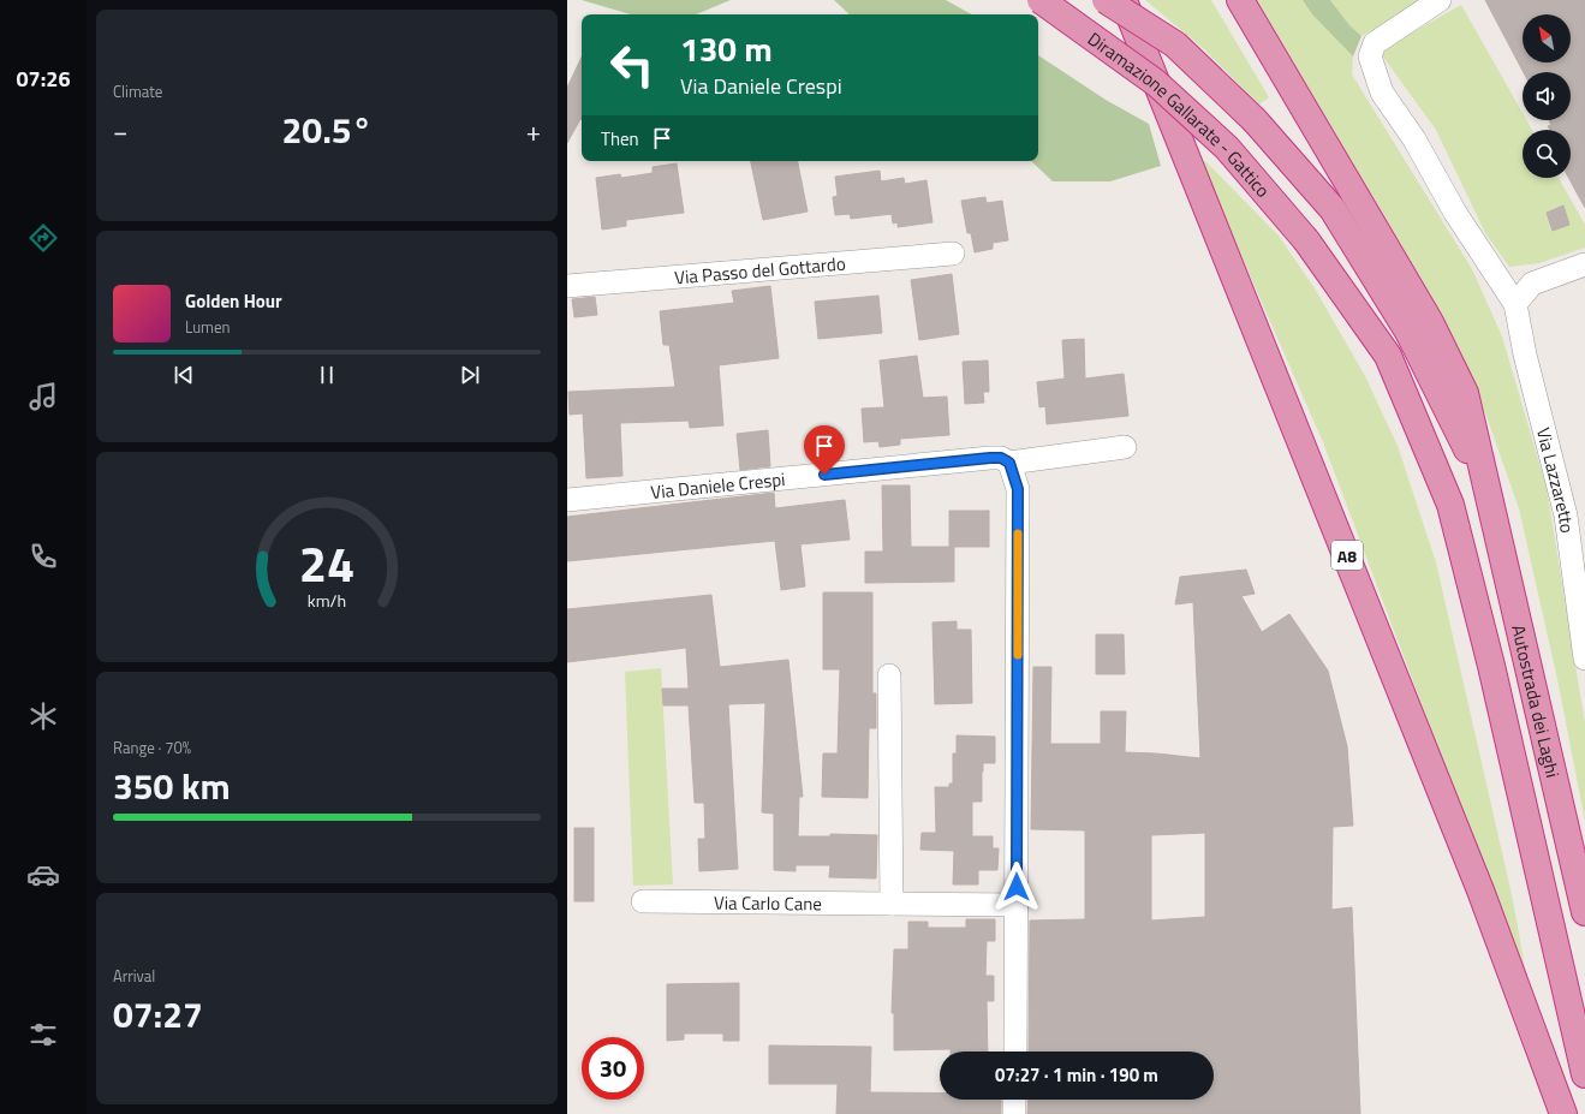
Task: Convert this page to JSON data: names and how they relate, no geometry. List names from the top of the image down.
{
  "streets": {
    "highway": ["Diramazione Gallarate - Gattico", "A8", "Autostrada dei Laghi"],
    "street": [
      "Via Passo del Gottardo",
      "Via Lazzaretto",
      "Via Daniele Crespi",
      "Via Carlo Cane"
    ]
  },
  "north": "top left",
  "page": {
    "tabs": "07:26",
    "tile": [
      "Climate",
      ["Range · 70%", "350 km"],
      ["Arrival", "07:27"]
    ],
    "turn": ["130 m", "Via Daniele Crespi"],
    "heat": ["−", "20.5°", "+"],
    "then": "Then",
    "song": ["Golden Hour", "Lumen"],
    "limit": "30",
    "trip": "07:27 · 1 min · 190 m",
    "gauge": ["24", "km/h"]
  }
}
